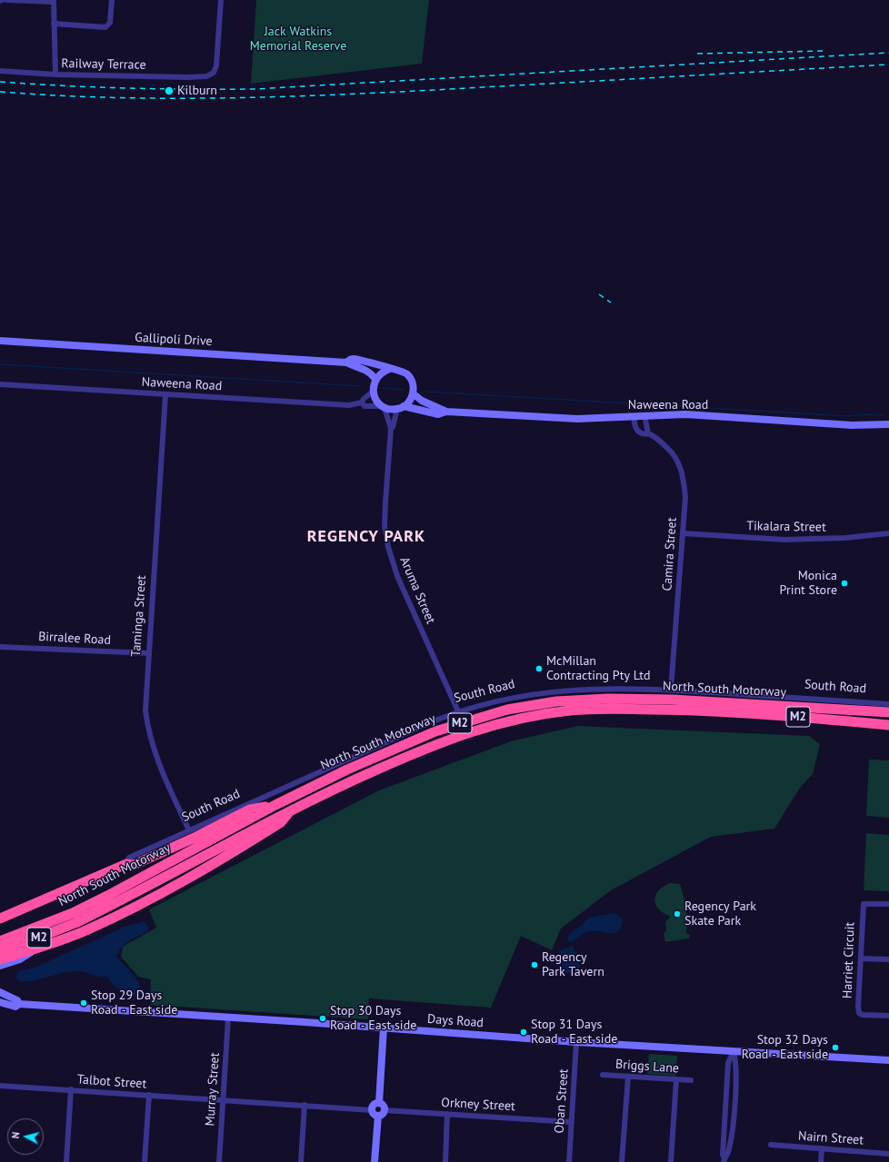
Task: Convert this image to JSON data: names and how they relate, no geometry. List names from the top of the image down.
{
  "streets": {
    "highway": ["South Road", "North South Motorway", "M2"],
    "street": [
      "Railway Terrace",
      "Gallipoli Drive",
      "Naweena Road",
      "Tikalara Street",
      "Camira Street",
      "Aruma Street",
      "Taminga Street",
      "Birralee Road",
      "Harriet Circuit",
      "Days Road",
      "Briggs Lane",
      "Talbot Street",
      "Murray Street",
      "Oban Street",
      "Orkney Street",
      "Nairn Street"
    ]
  },
  "crossings": [
    ["Gallipoli Drive", "Naweena Road"],
    ["Gallipoli Drive", "Aruma Street"],
    ["Naweena Road", "Camira Street"],
    ["Naweena Road", "Aruma Street"],
    ["Naweena Road", "Taminga Street"],
    ["Tikalara Street", "Camira Street"],
    ["Camira Street", "South Road"],
    ["Aruma Street", "South Road"],
    ["Taminga Street", "Birralee Road"],
    ["Taminga Street", "South Road"],
    ["Days Road", "Murray Street"],
    ["Days Road", "Oban Street"],
    ["Talbot Street", "Murray Street"],
    ["Oban Street", "Orkney Street"]
  ],
  "districts": ["REGENCY PARK"],
  "parks": ["Jack Watkins Memorial Reserve"],
  "places": [
    "Kilburn",
    "Monica Print Store",
    "McMillan Contracting Pty Ltd",
    "Regency Park Skate Park",
    "Regency Park Tavern",
    "Stop 29 Days Road - East side",
    "Stop 30 Days Road - East side",
    "Stop 31 Days Road - East side",
    "Stop 32 Days Road - East side"
  ],
  "north": "left"
}
